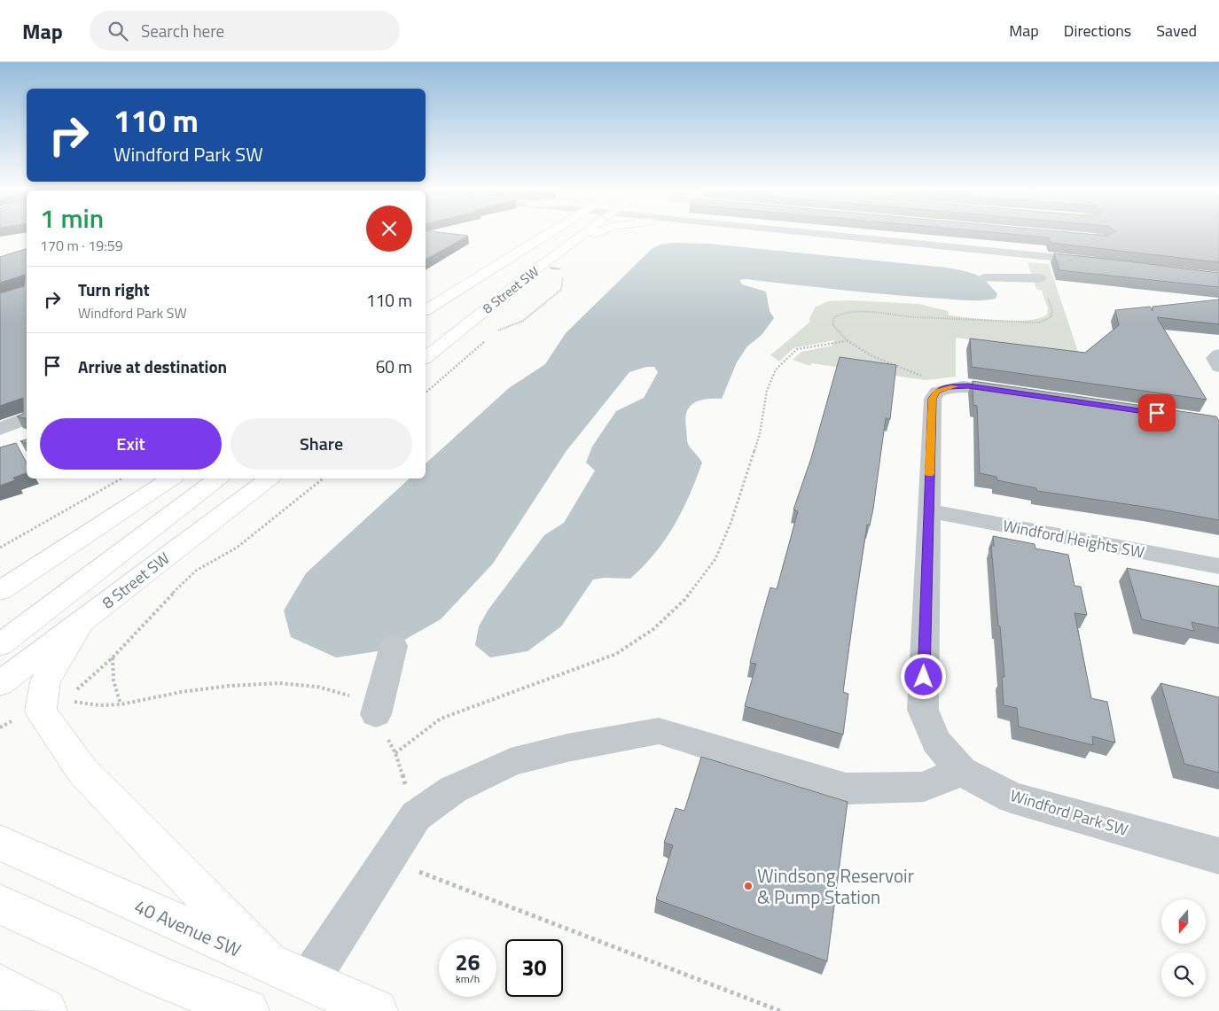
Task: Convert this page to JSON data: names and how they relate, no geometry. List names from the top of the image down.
{
  "streets": {
    "main road": ["8 Street SW", "40 Avenue SW"],
    "street": ["Windford Heights SW", "Windford Park SW"]
  },
  "crossings": [
    ["Windford Heights SW", "Windford Park SW"]
  ],
  "places": ["Windsong Reservoir & Pump Station"],
  "north": "bottom",
  "page": {
    "header": "Map",
    "search": "Search here",
    "nav": ["Map", "Directions", "Saved"],
    "turn": ["110 m", "Windford Park SW"],
    "heading": ["1 min", "170 m · 19:59"],
    "list": [
      {
        "name": "Turn right",
        "note": "Windford Park SW",
        "value": "110 m"
      },
      {
        "name": "Arrive at destination",
        "value": "60 m"
      }
    ],
    "buttons": ["Exit", "Share"],
    "speed": "26 km/h",
    "limit": "30"
  }
}
